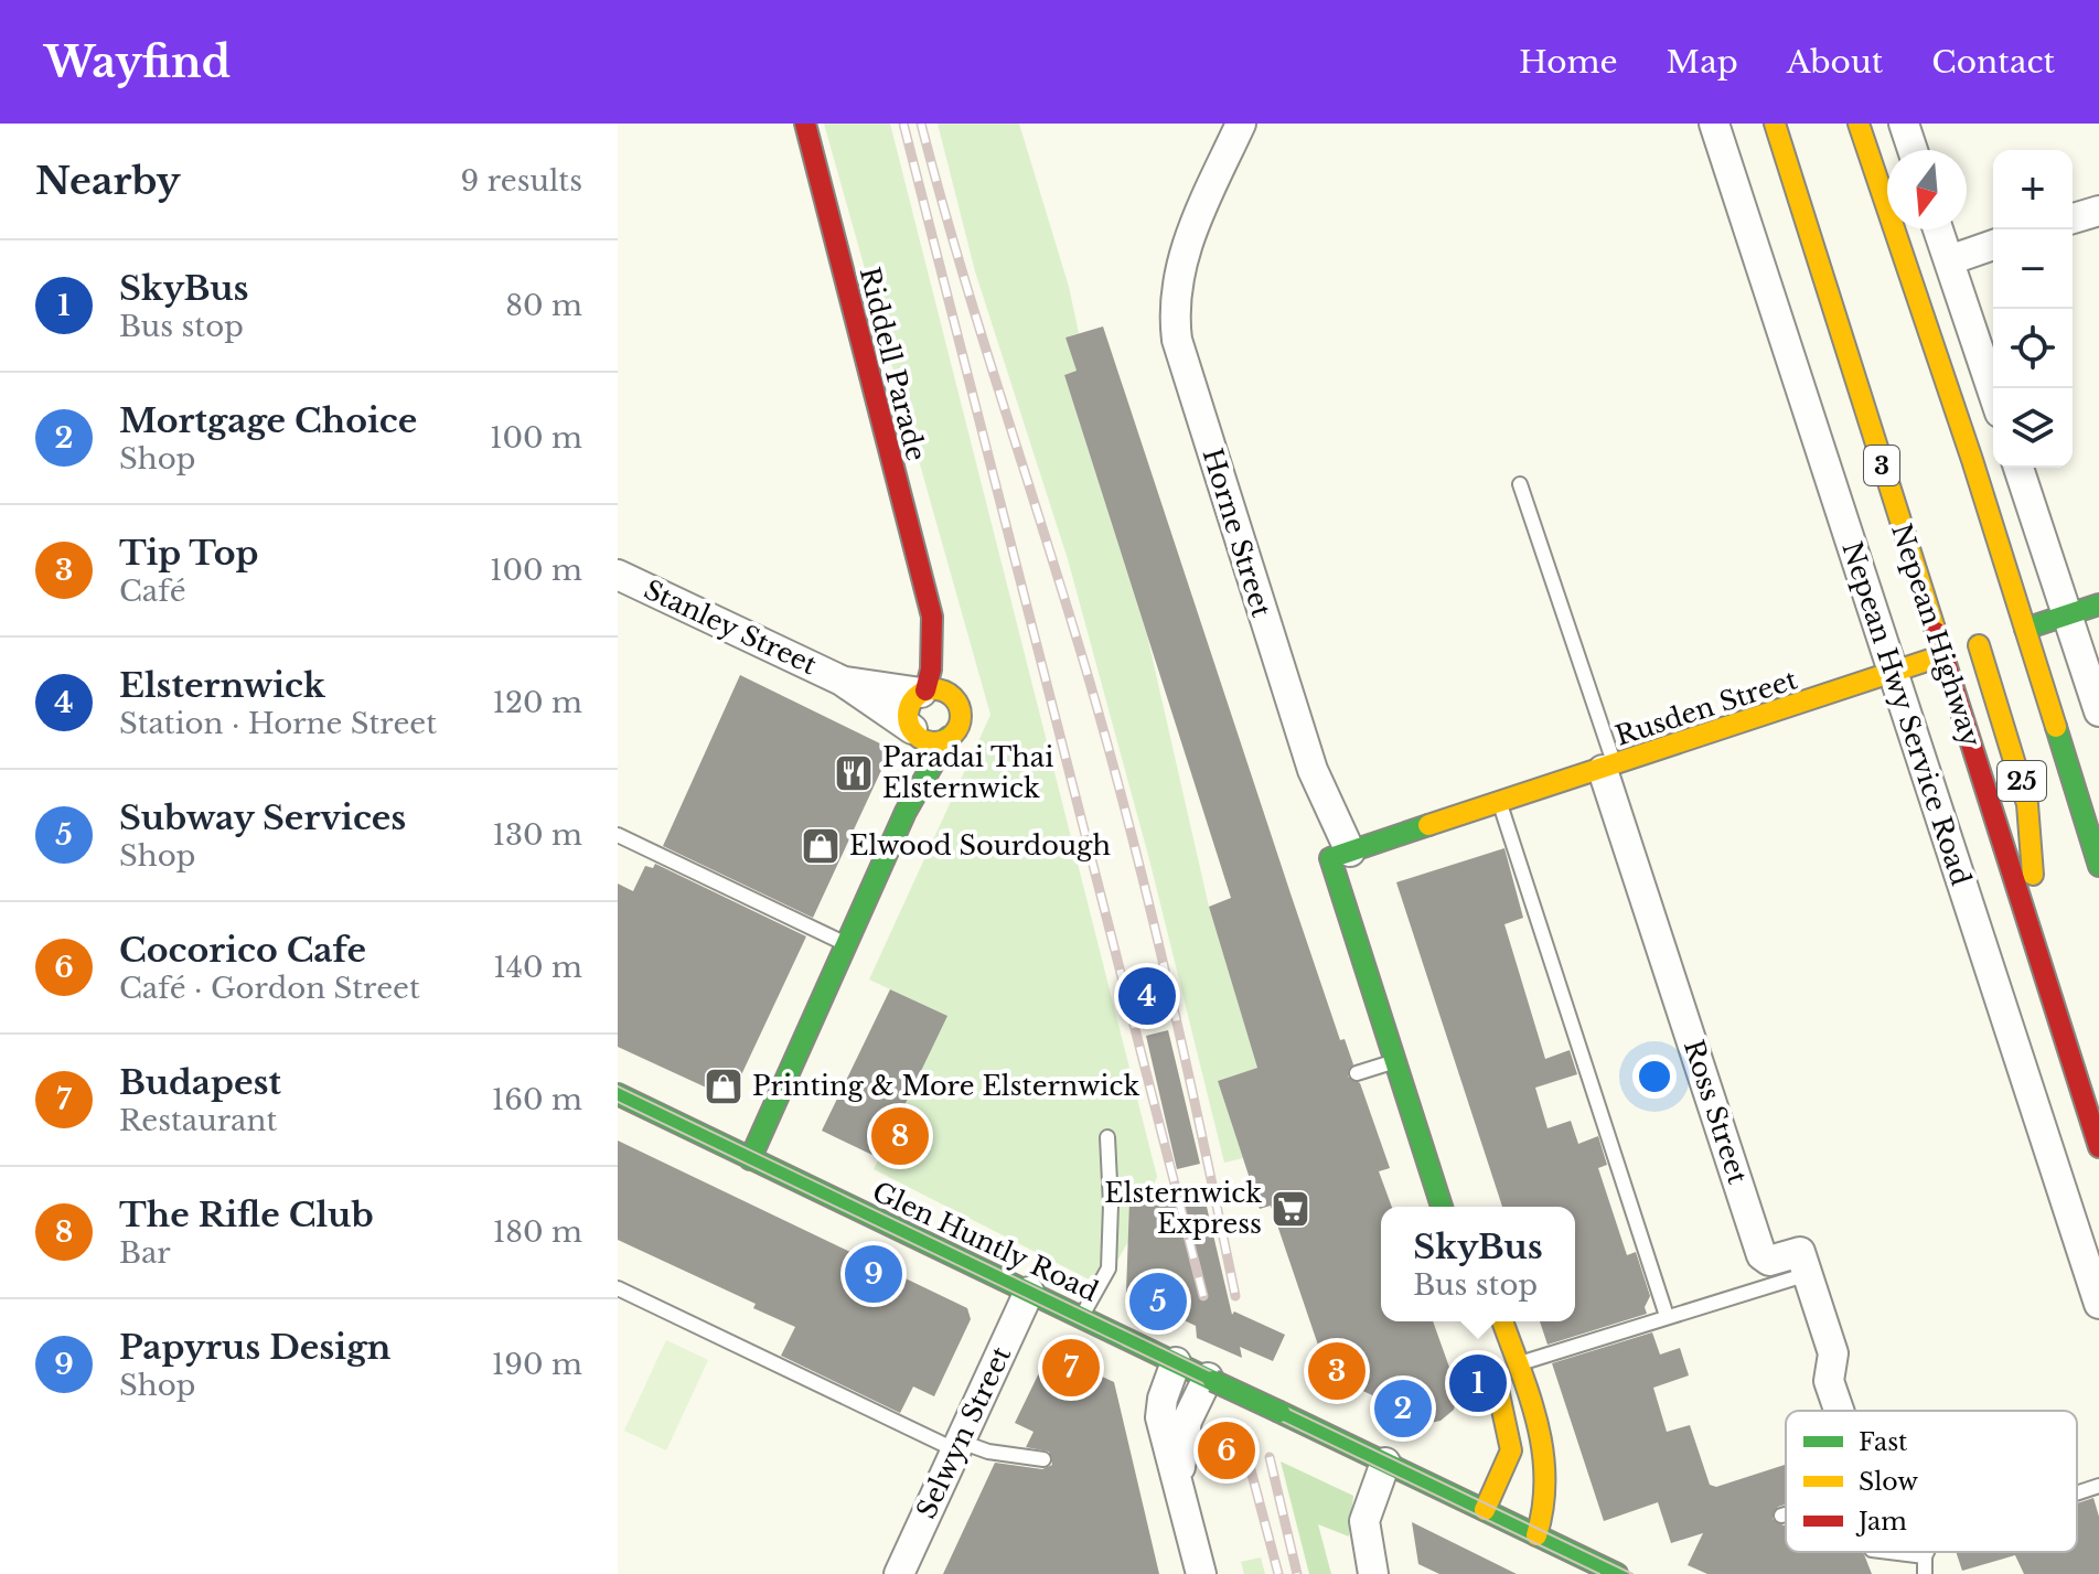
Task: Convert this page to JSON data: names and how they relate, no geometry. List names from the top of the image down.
{
  "streets": {
    "main road": [
      "Riddell Parade",
      "3",
      "Horne Street",
      "Nepean Highway",
      "Rusden Street",
      "25",
      "Glen Huntly Road"
    ],
    "street": [
      "Stanley Street",
      "Nepean Hwy Service Road",
      "Ross Street",
      "Selwyn Street"
    ]
  },
  "crossings": [
    ["Riddell Parade", "Stanley Street"],
    ["Horne Street", "Rusden Street"],
    ["Nepean Highway", "Rusden Street"],
    ["Nepean Highway", "25"],
    ["Rusden Street", "Nepean Hwy Service Road"],
    ["Rusden Street", "25"],
    ["Rusden Street", "Ross Street"],
    ["Glen Huntly Road", "Selwyn Street"]
  ],
  "places": {
    "restaurant": ["Paradai Thai Elsternwick"],
    "shop": ["Elwood Sourdough", "Printing & More Elsternwick"],
    "supermarket": ["Elsternwick Express"]
  },
  "legend": ["Fast", "Slow", "Jam"],
  "north": "bottom",
  "page": {
    "header": "Wayfind",
    "nav": [
      "Home",
      "Map",
      "About",
      "Contact"
    ],
    "heading": ["Nearby", "9 results"],
    "map_buttons": ["+", "−"],
    "list": [
      {
        "mark": "1",
        "name": "SkyBus",
        "note": "Bus stop",
        "value": "80 m"
      },
      {
        "mark": "2",
        "name": "Mortgage Choice",
        "note": "Shop",
        "value": "100 m"
      },
      {
        "mark": "3",
        "name": "Tip Top",
        "note": "Café",
        "value": "100 m"
      },
      {
        "mark": "4",
        "name": "Elsternwick",
        "note": "Station · Horne Street",
        "value": "120 m"
      },
      {
        "mark": "5",
        "name": "Subway Services",
        "note": "Shop",
        "value": "130 m"
      },
      {
        "mark": "6",
        "name": "Cocorico Cafe",
        "note": "Café · Gordon Street",
        "value": "140 m"
      },
      {
        "mark": "7",
        "name": "Budapest",
        "note": "Restaurant",
        "value": "160 m"
      },
      {
        "mark": "8",
        "name": "The Rifle Club",
        "note": "Bar",
        "value": "180 m"
      },
      {
        "mark": "9",
        "name": "Papyrus Design",
        "note": "Shop",
        "value": "190 m"
      }
    ],
    "pins": [
      "4",
      "8",
      "9",
      "5",
      "7",
      "3",
      "1",
      "2",
      "6"
    ],
    "popup": ["SkyBus", "Bus stop"]
  }
}
